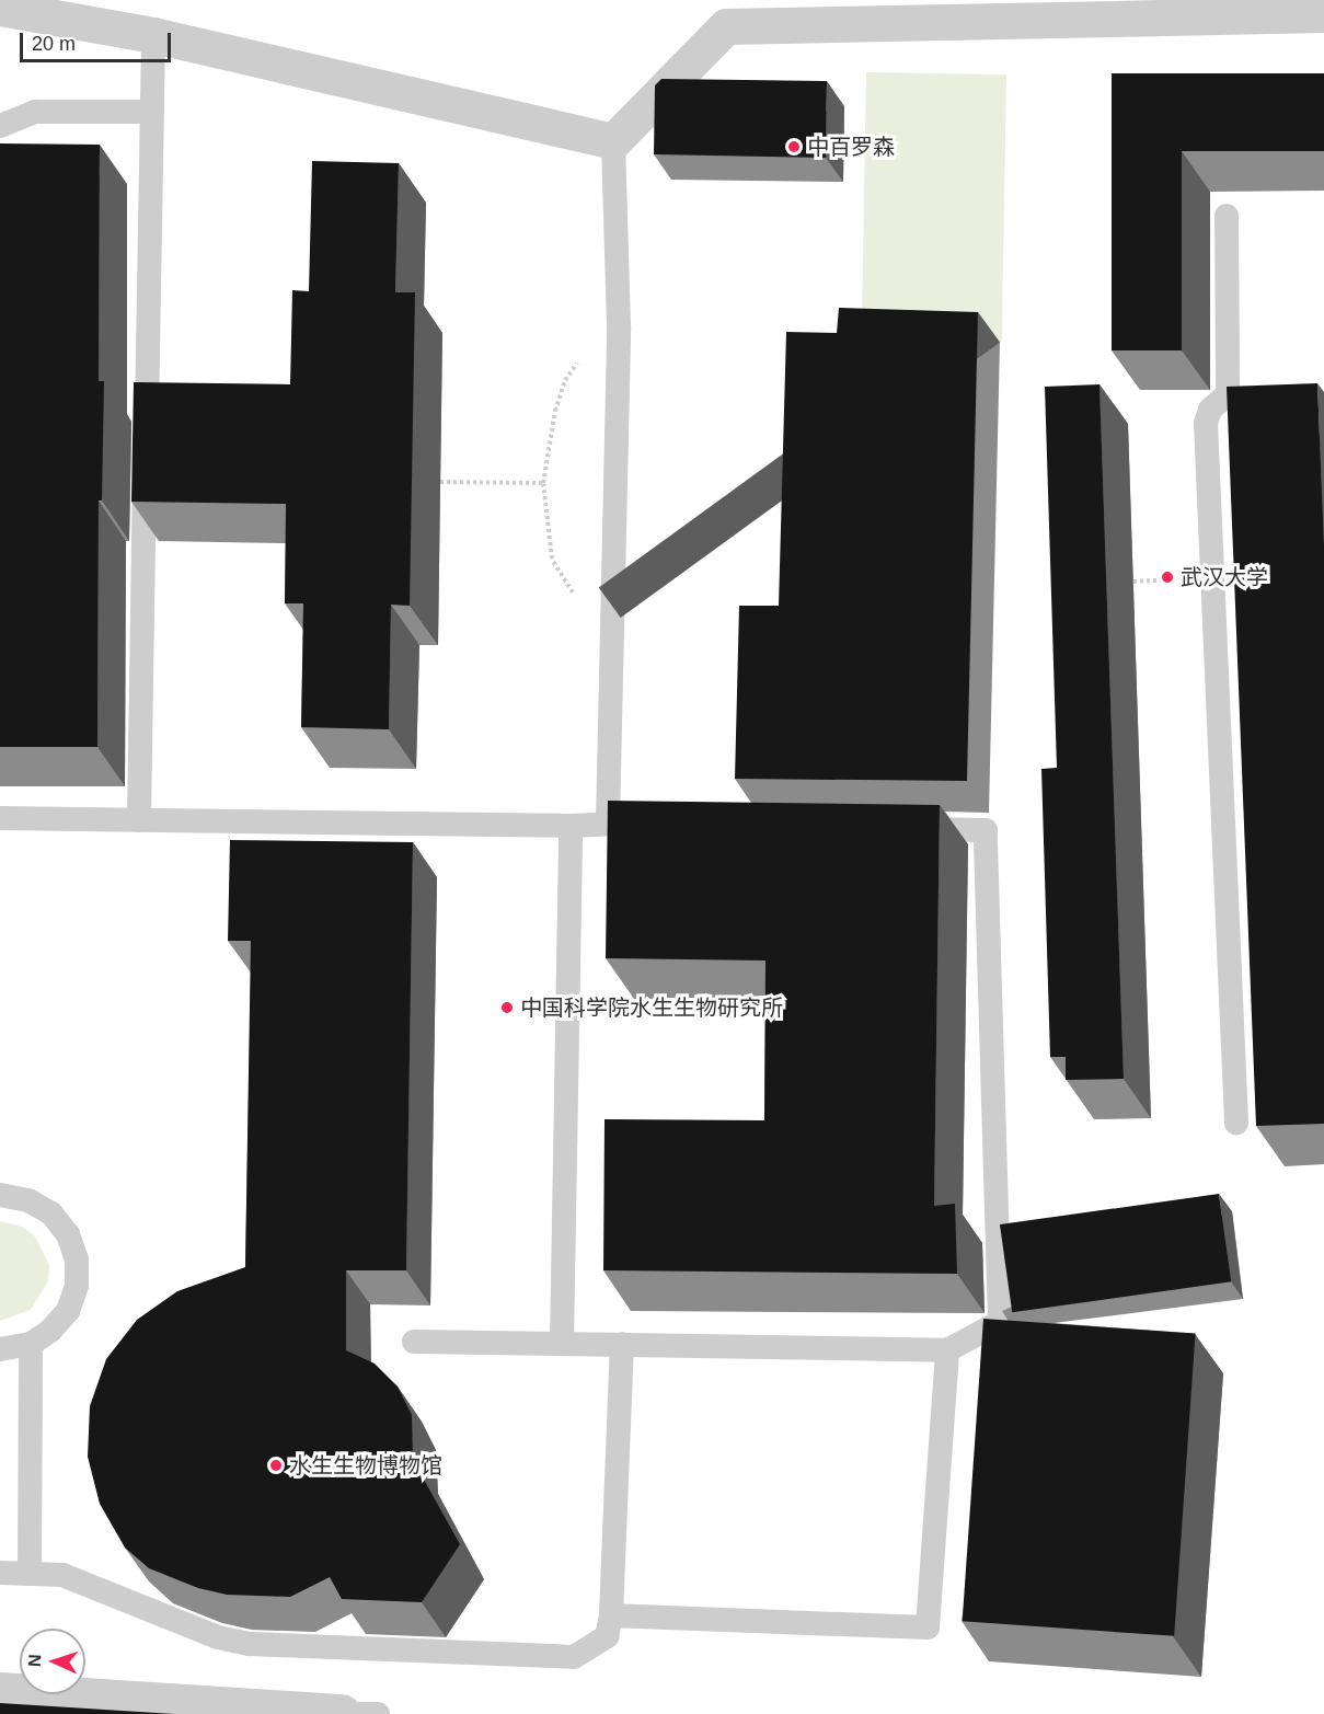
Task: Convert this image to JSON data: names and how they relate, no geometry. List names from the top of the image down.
{
  "places": [
    "中百罗森",
    "武汉大学",
    "中国科学院水生生物研究所",
    "水生生物博物馆"
  ],
  "scale_bar": "20 m",
  "north": "left"
}
